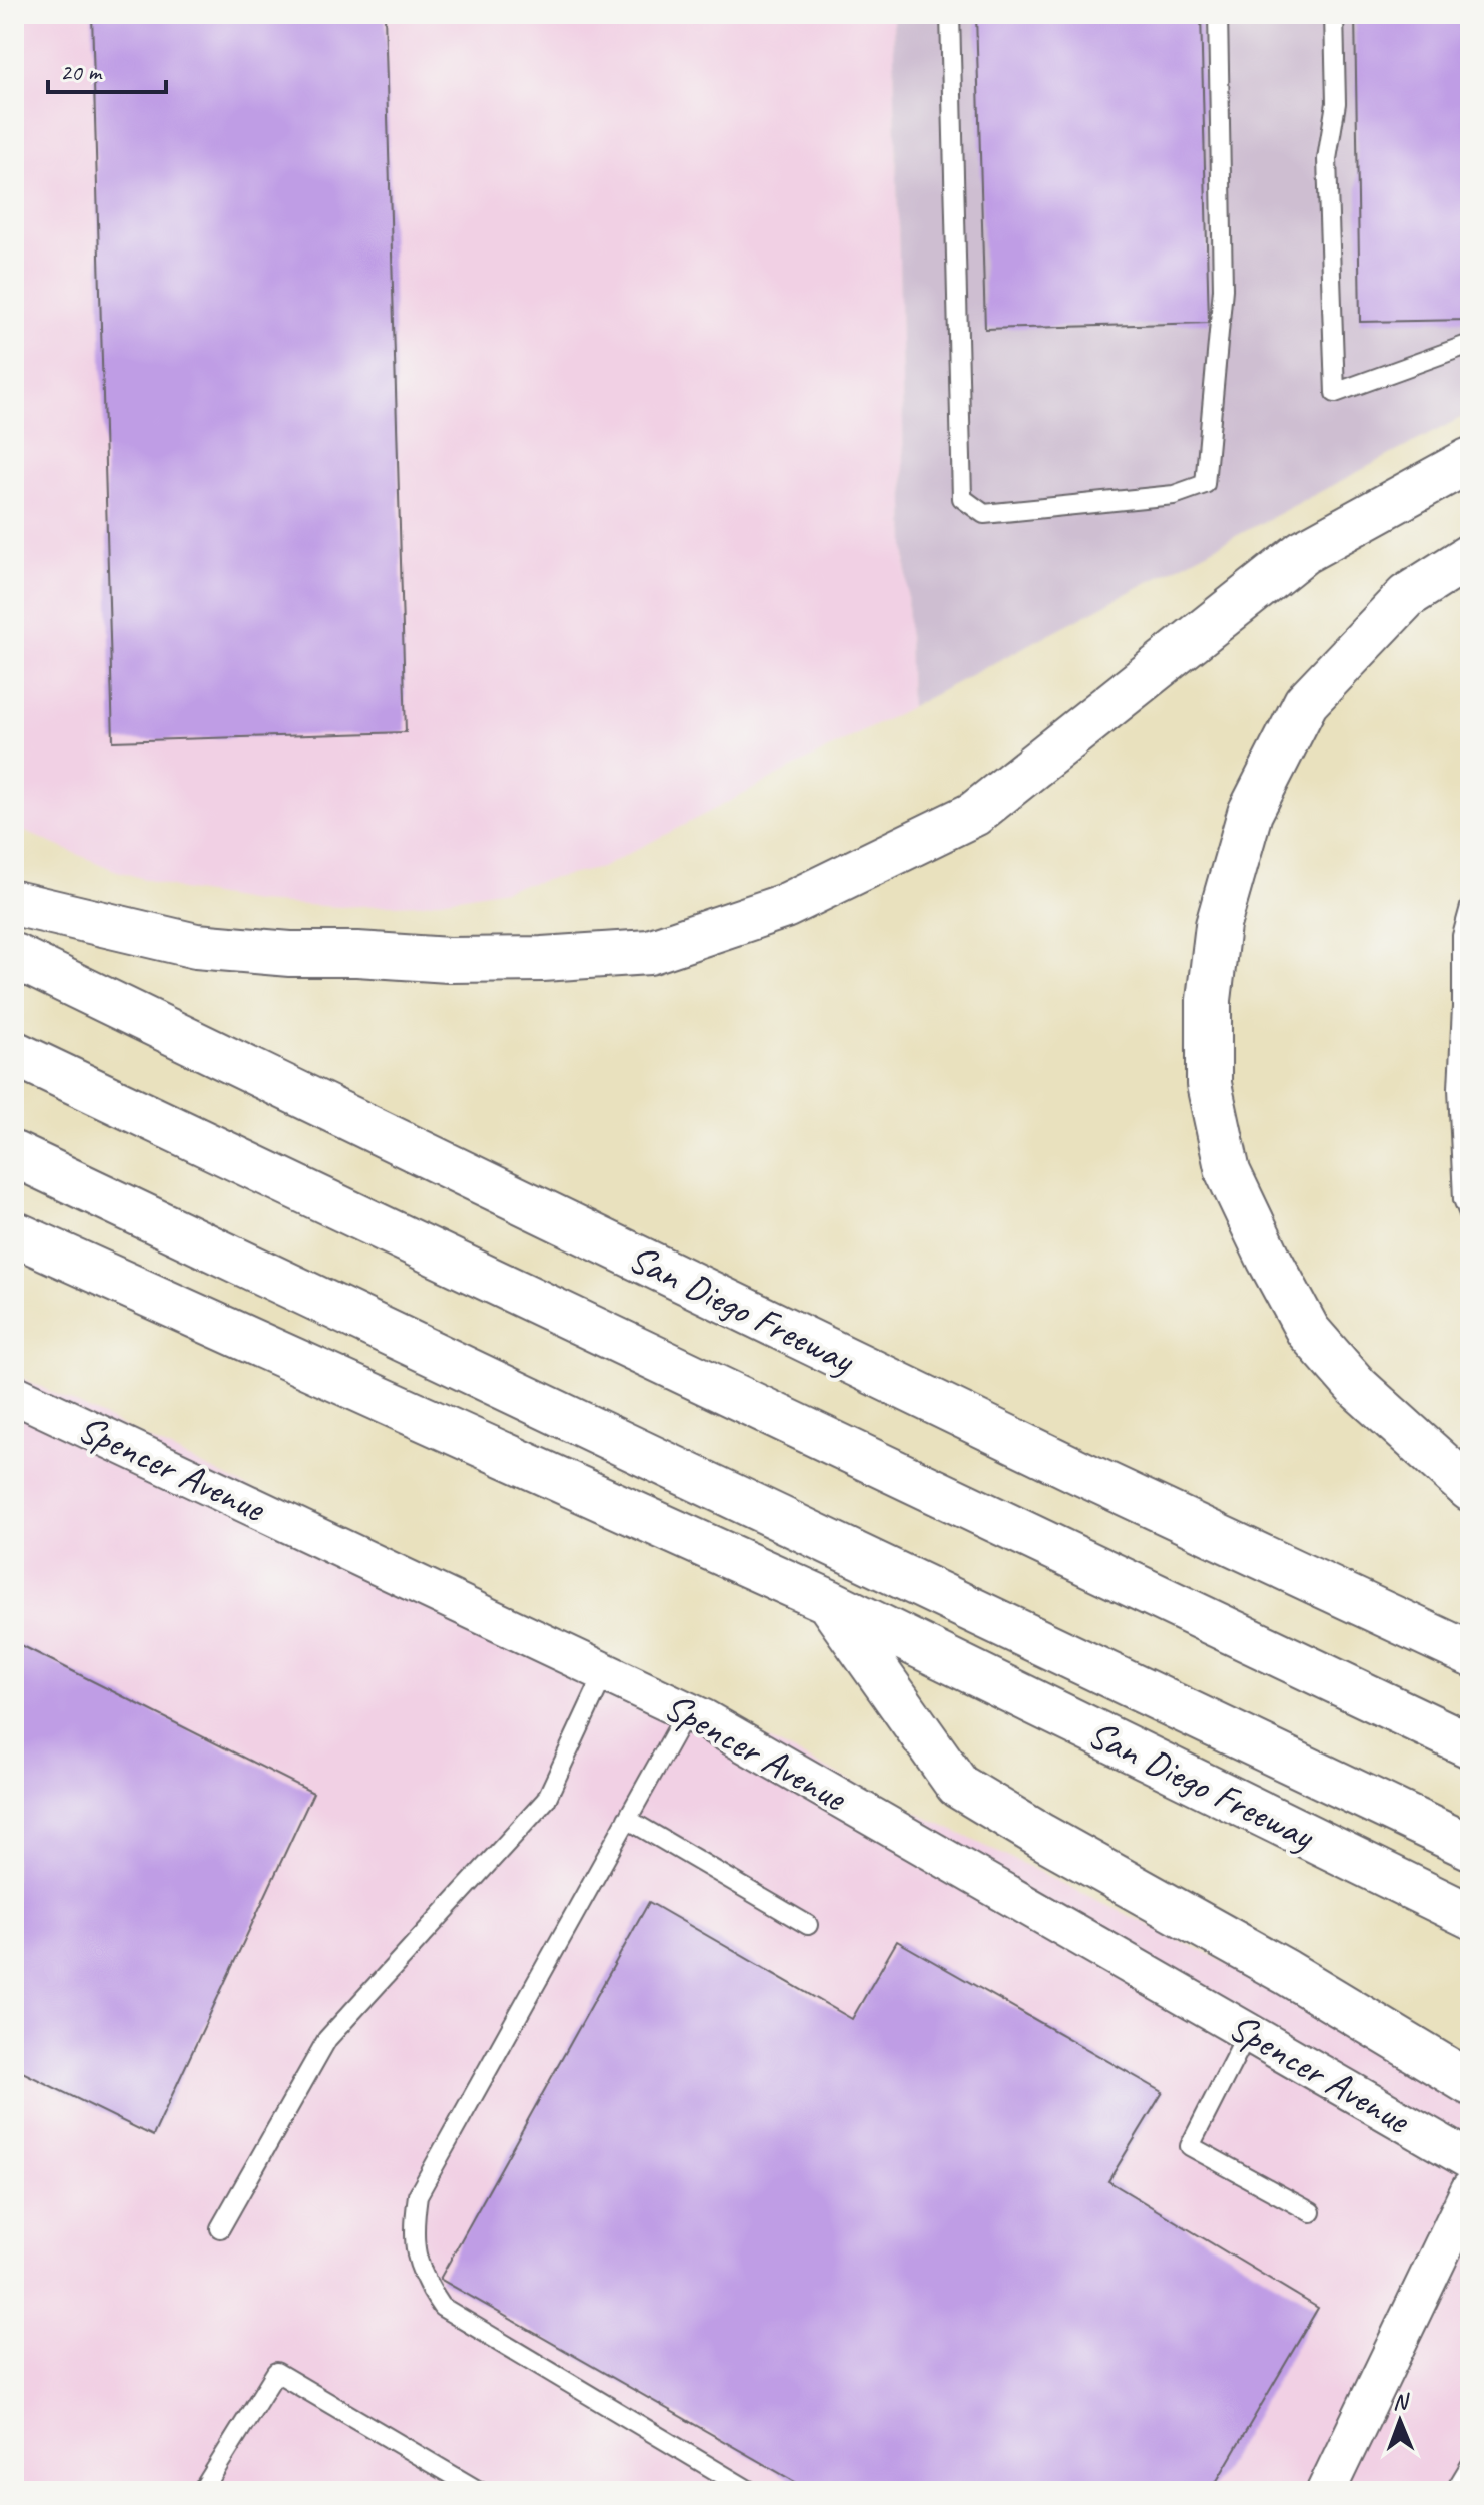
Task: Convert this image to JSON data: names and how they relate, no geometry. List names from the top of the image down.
{
  "streets": {
    "highway": ["San Diego Freeway"],
    "street": ["Spencer Avenue"]
  },
  "scale_bar": "20 m",
  "north": "top"
}
